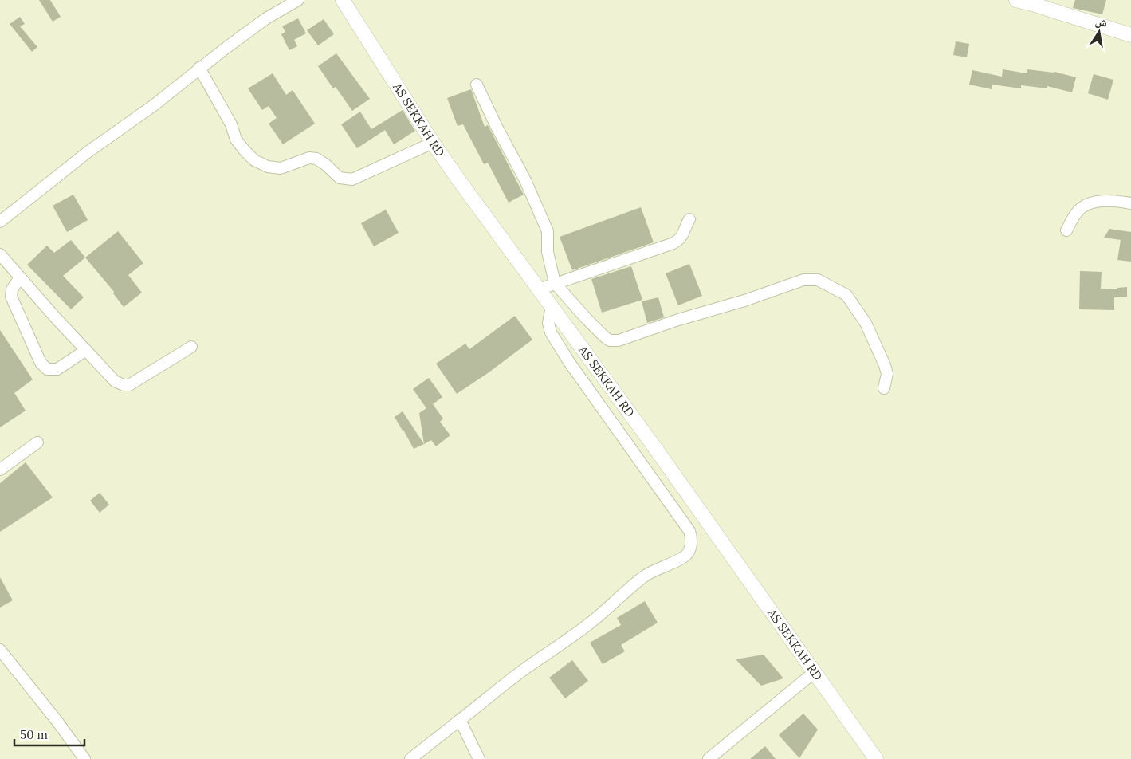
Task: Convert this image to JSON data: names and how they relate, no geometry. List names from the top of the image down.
{
  "streets": {
    "main road": ["AS SEKKAH RD"]
  },
  "scale_bar": "50 m",
  "north": "top"
}
